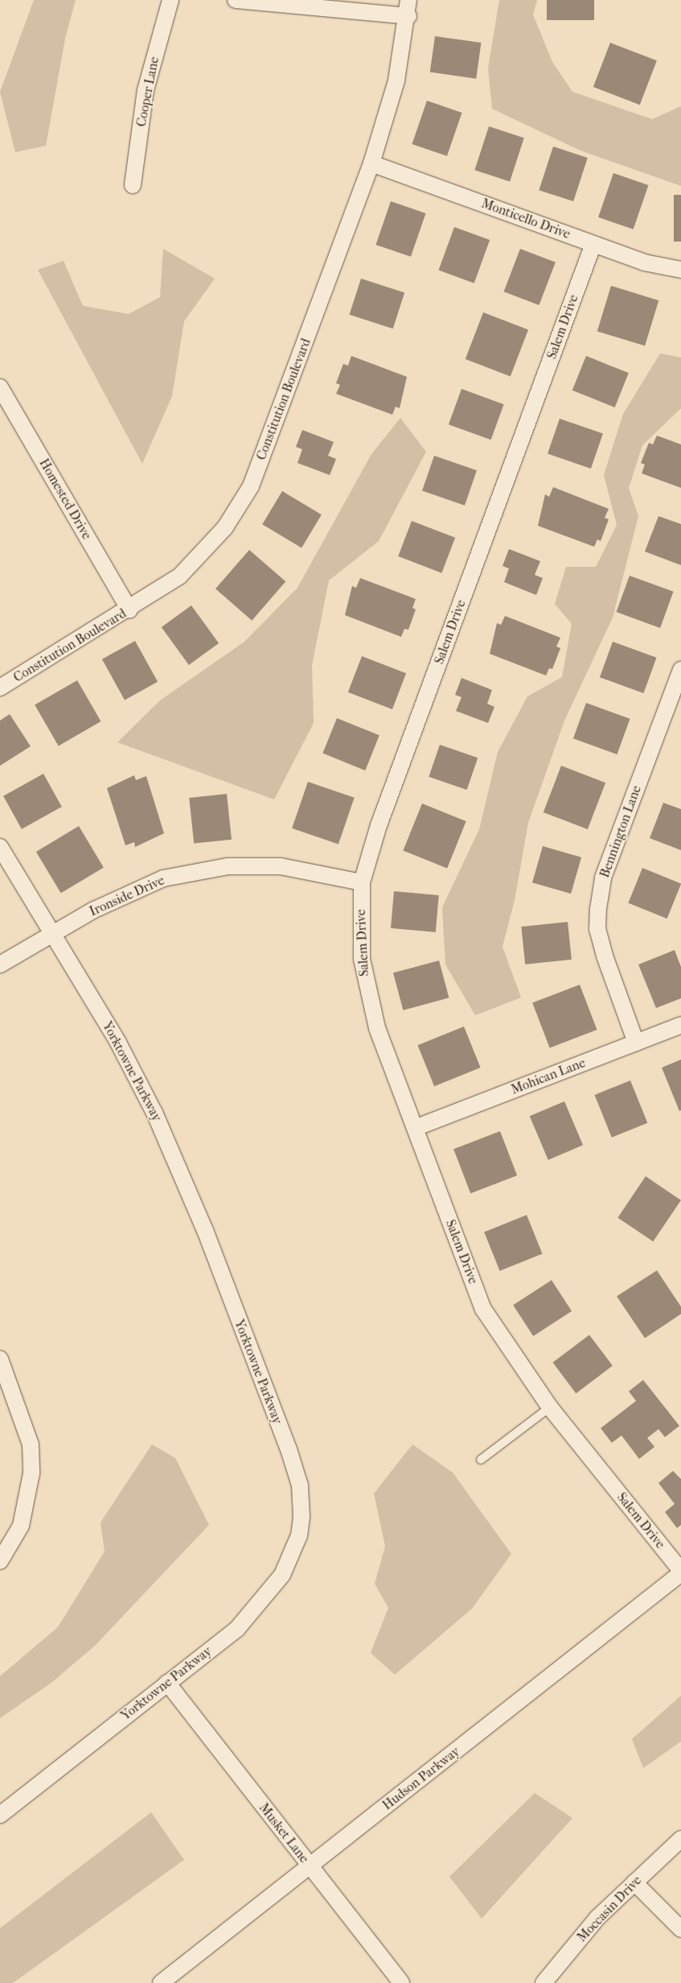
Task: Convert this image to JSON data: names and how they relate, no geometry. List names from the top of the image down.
{
  "streets": {
    "street": [
      "Cooper Lane",
      "Monticello Drive",
      "Salem Drive",
      "Constitution Boulevard",
      "Homested Drive",
      "Bennington Lane",
      "Ironside Drive",
      "Yorktowne Parkway",
      "Mohican Lane",
      "Hudson Parkway",
      "Musket Lane",
      "Moccasin Drive"
    ]
  },
  "crossings": [
    ["Monticello Drive", "Salem Drive"],
    ["Monticello Drive", "Constitution Boulevard"],
    ["Salem Drive", "Ironside Drive"],
    ["Salem Drive", "Mohican Lane"],
    ["Salem Drive", "Hudson Parkway"],
    ["Constitution Boulevard", "Homested Drive"],
    ["Bennington Lane", "Mohican Lane"],
    ["Ironside Drive", "Yorktowne Parkway"],
    ["Yorktowne Parkway", "Musket Lane"],
    ["Hudson Parkway", "Musket Lane"]
  ]
}
